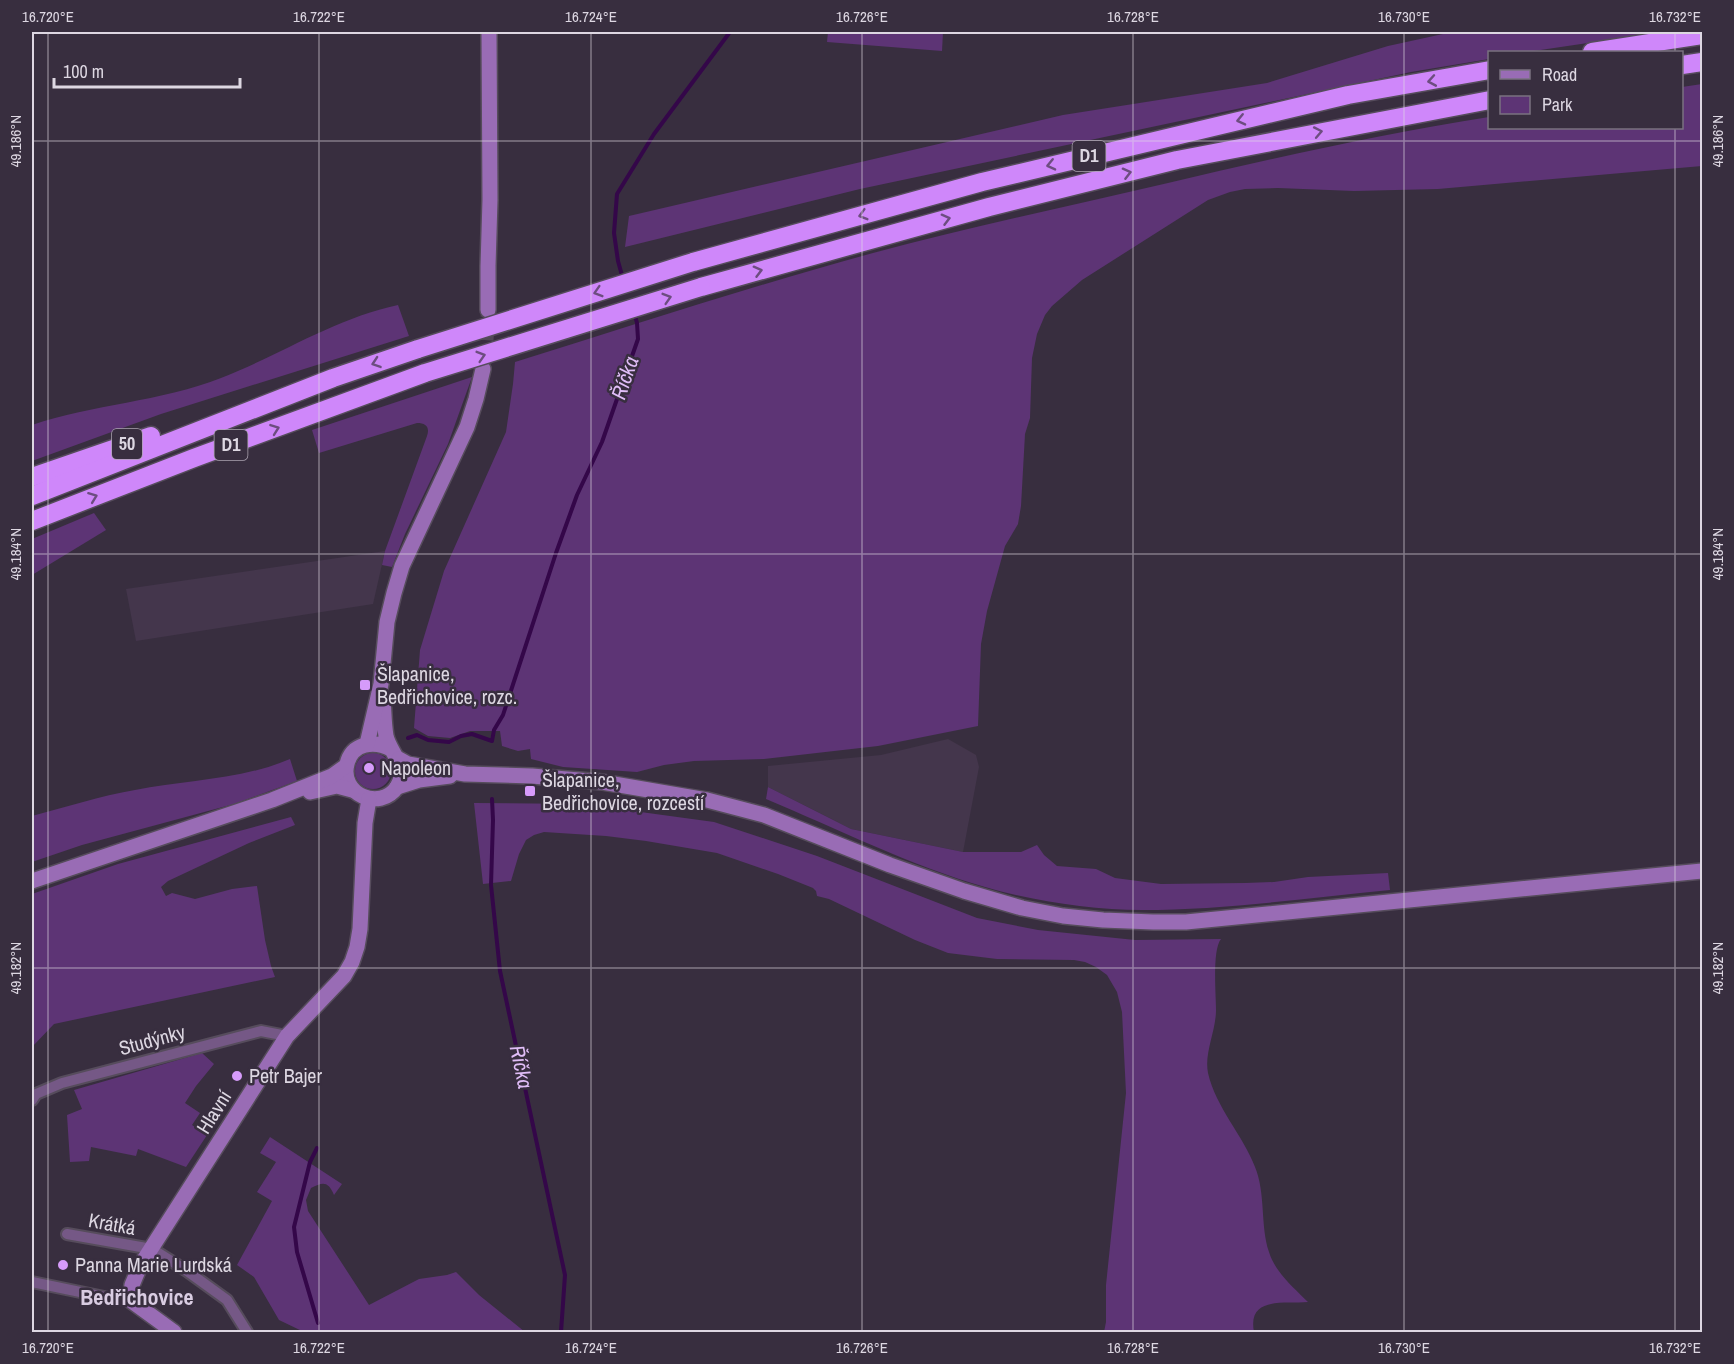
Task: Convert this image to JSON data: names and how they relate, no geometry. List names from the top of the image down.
{
  "streets": {
    "highway": ["D1", "50"],
    "main road": ["Hlavní"],
    "street": ["Studýnky", "Krátká"]
  },
  "crossings": [
    ["D1", "50"],
    ["Studýnky", "Hlavní"],
    ["Hlavní", "Krátká"]
  ],
  "districts": ["Bedřichovice"],
  "water": ["Říčka"],
  "places": {
    "transit": ["Šlapanice, Bedřichovice, rozc.", "Šlapanice, Bedřichovice, rozcestí"],
    "other": ["Napoleon", "Petr Bajer", "Panna Marie Lurdská"]
  },
  "legend": ["Road", "Park"],
  "scale_bar": "100 m",
  "coordinates": [
    "16.720°E",
    "16.722°E",
    "16.724°E",
    "16.726°E",
    "16.728°E",
    "16.730°E",
    "16.732°E",
    "49.186°N",
    "49.184°N",
    "49.182°N"
  ]
}
